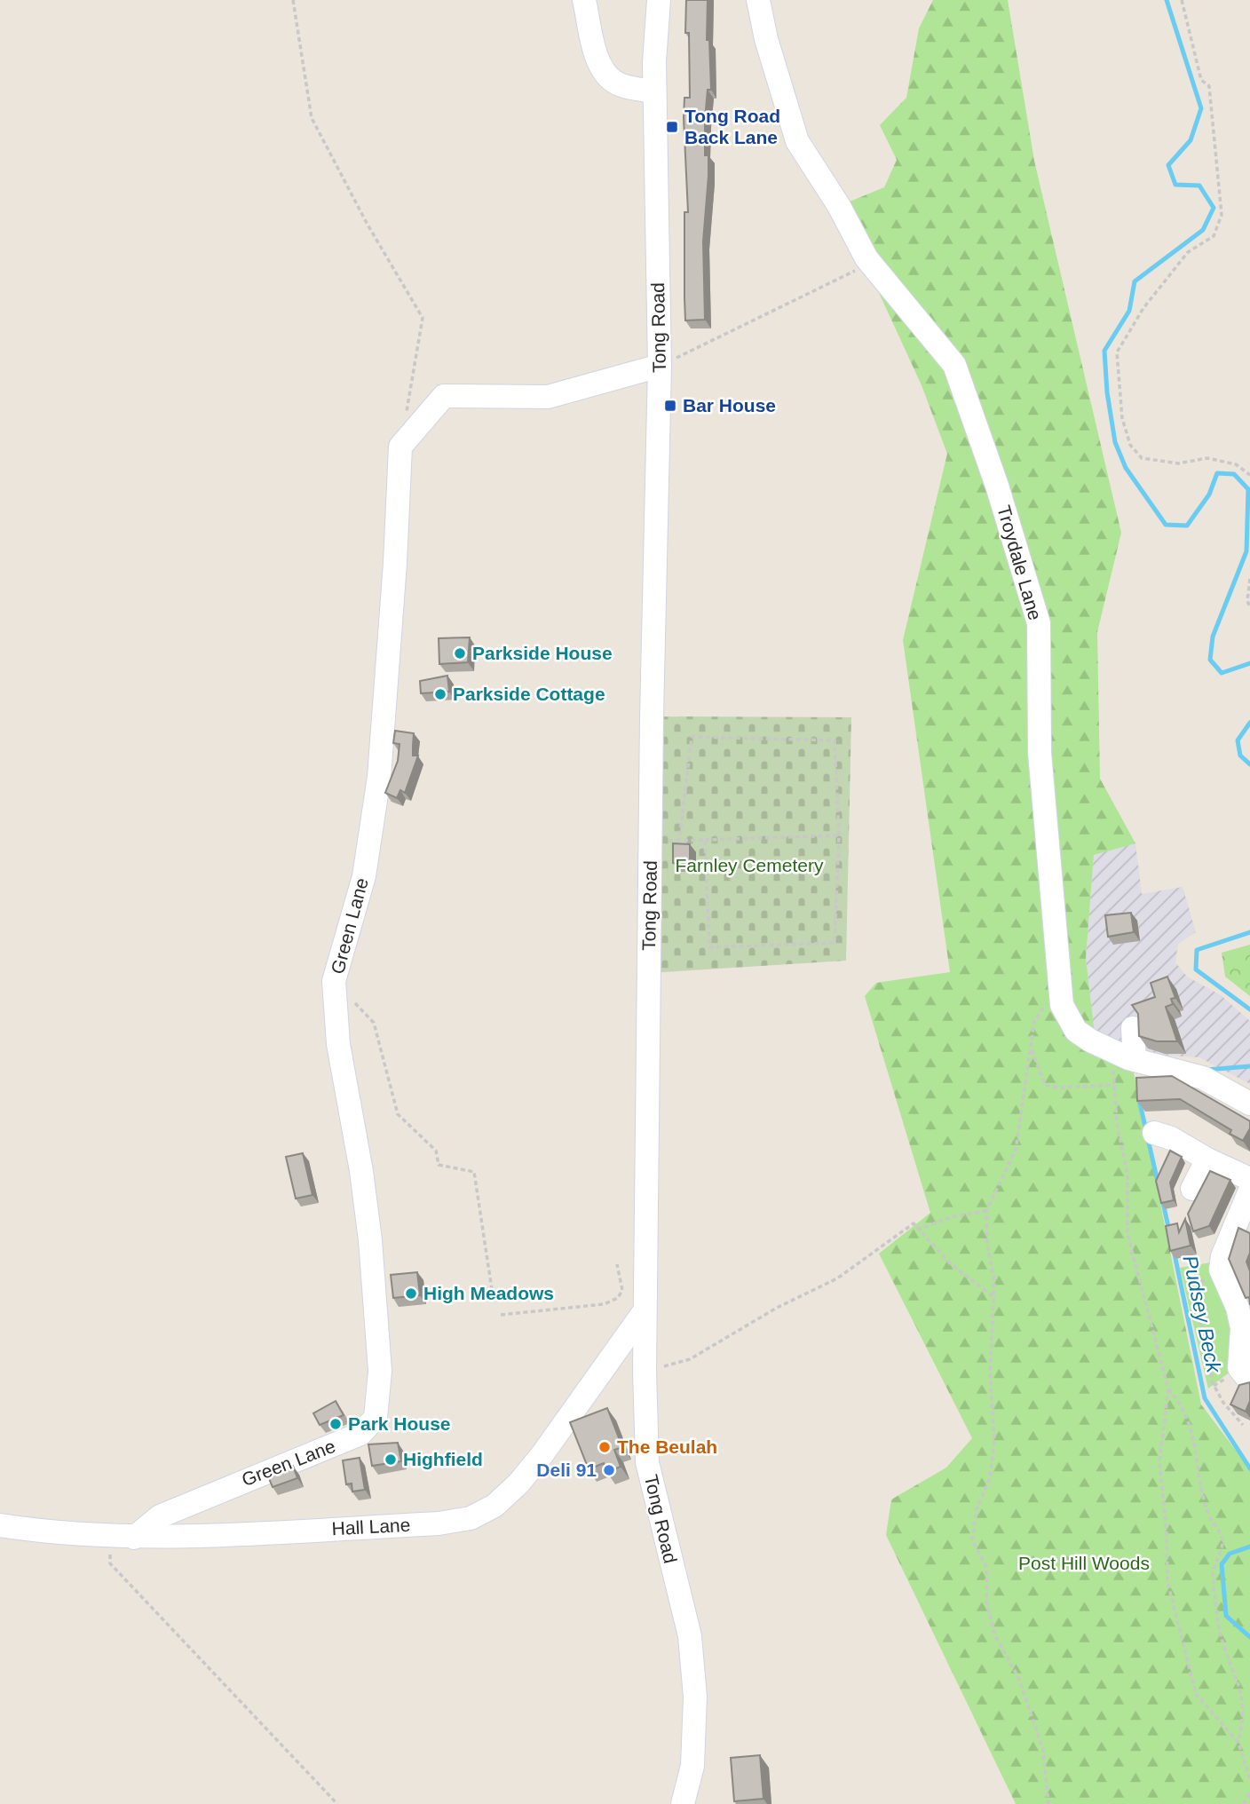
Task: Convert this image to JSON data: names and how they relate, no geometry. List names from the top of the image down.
{
  "streets": {
    "street": [
      "Tong Road",
      "Troydale Lane",
      "Green Lane",
      "Hall Lane"
    ]
  },
  "crossings": [
    ["Tong Road", "Green Lane"],
    ["Tong Road", "Hall Lane"],
    ["Green Lane", "Hall Lane"]
  ],
  "water": ["Pudsey Beck"],
  "parks": ["Farnley Cemetery", "Post Hill Woods"],
  "places": {
    "transit": ["Tong Road Back Lane", "Bar House"],
    "other": [
      "Parkside House",
      "Parkside Cottage",
      "High Meadows",
      "Park House",
      "The Beulah",
      "Highfield",
      "Deli 91"
    ]
  }
}
